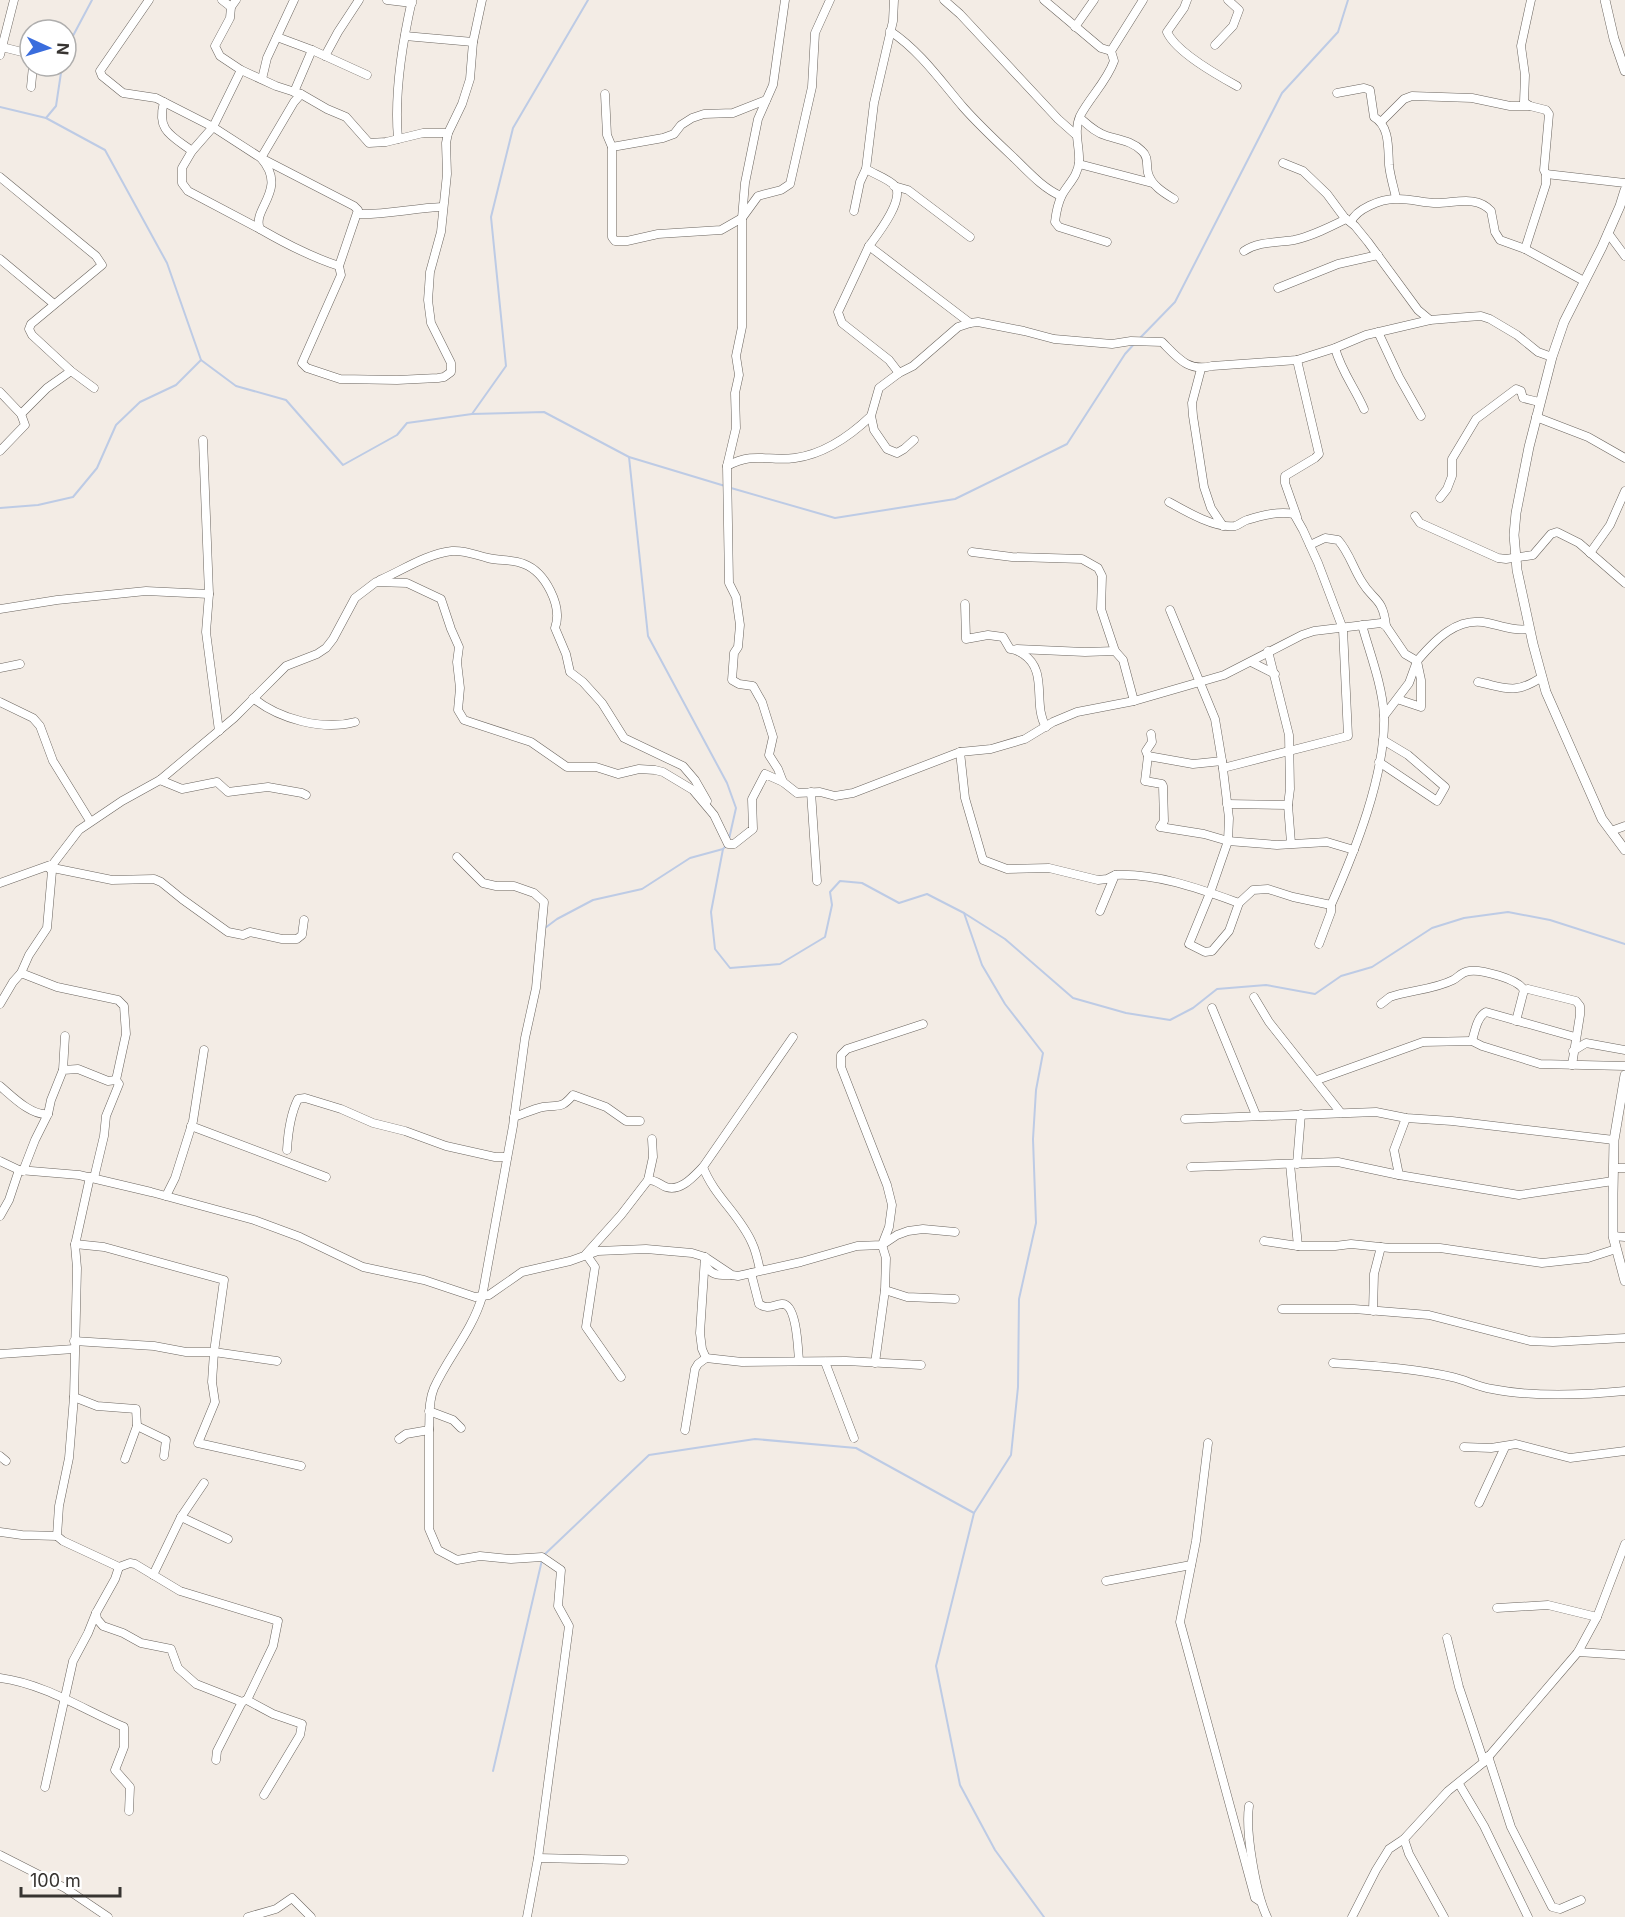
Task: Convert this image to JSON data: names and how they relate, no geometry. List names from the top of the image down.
{
  "scale_bar": "100 m",
  "north": "right"
}
